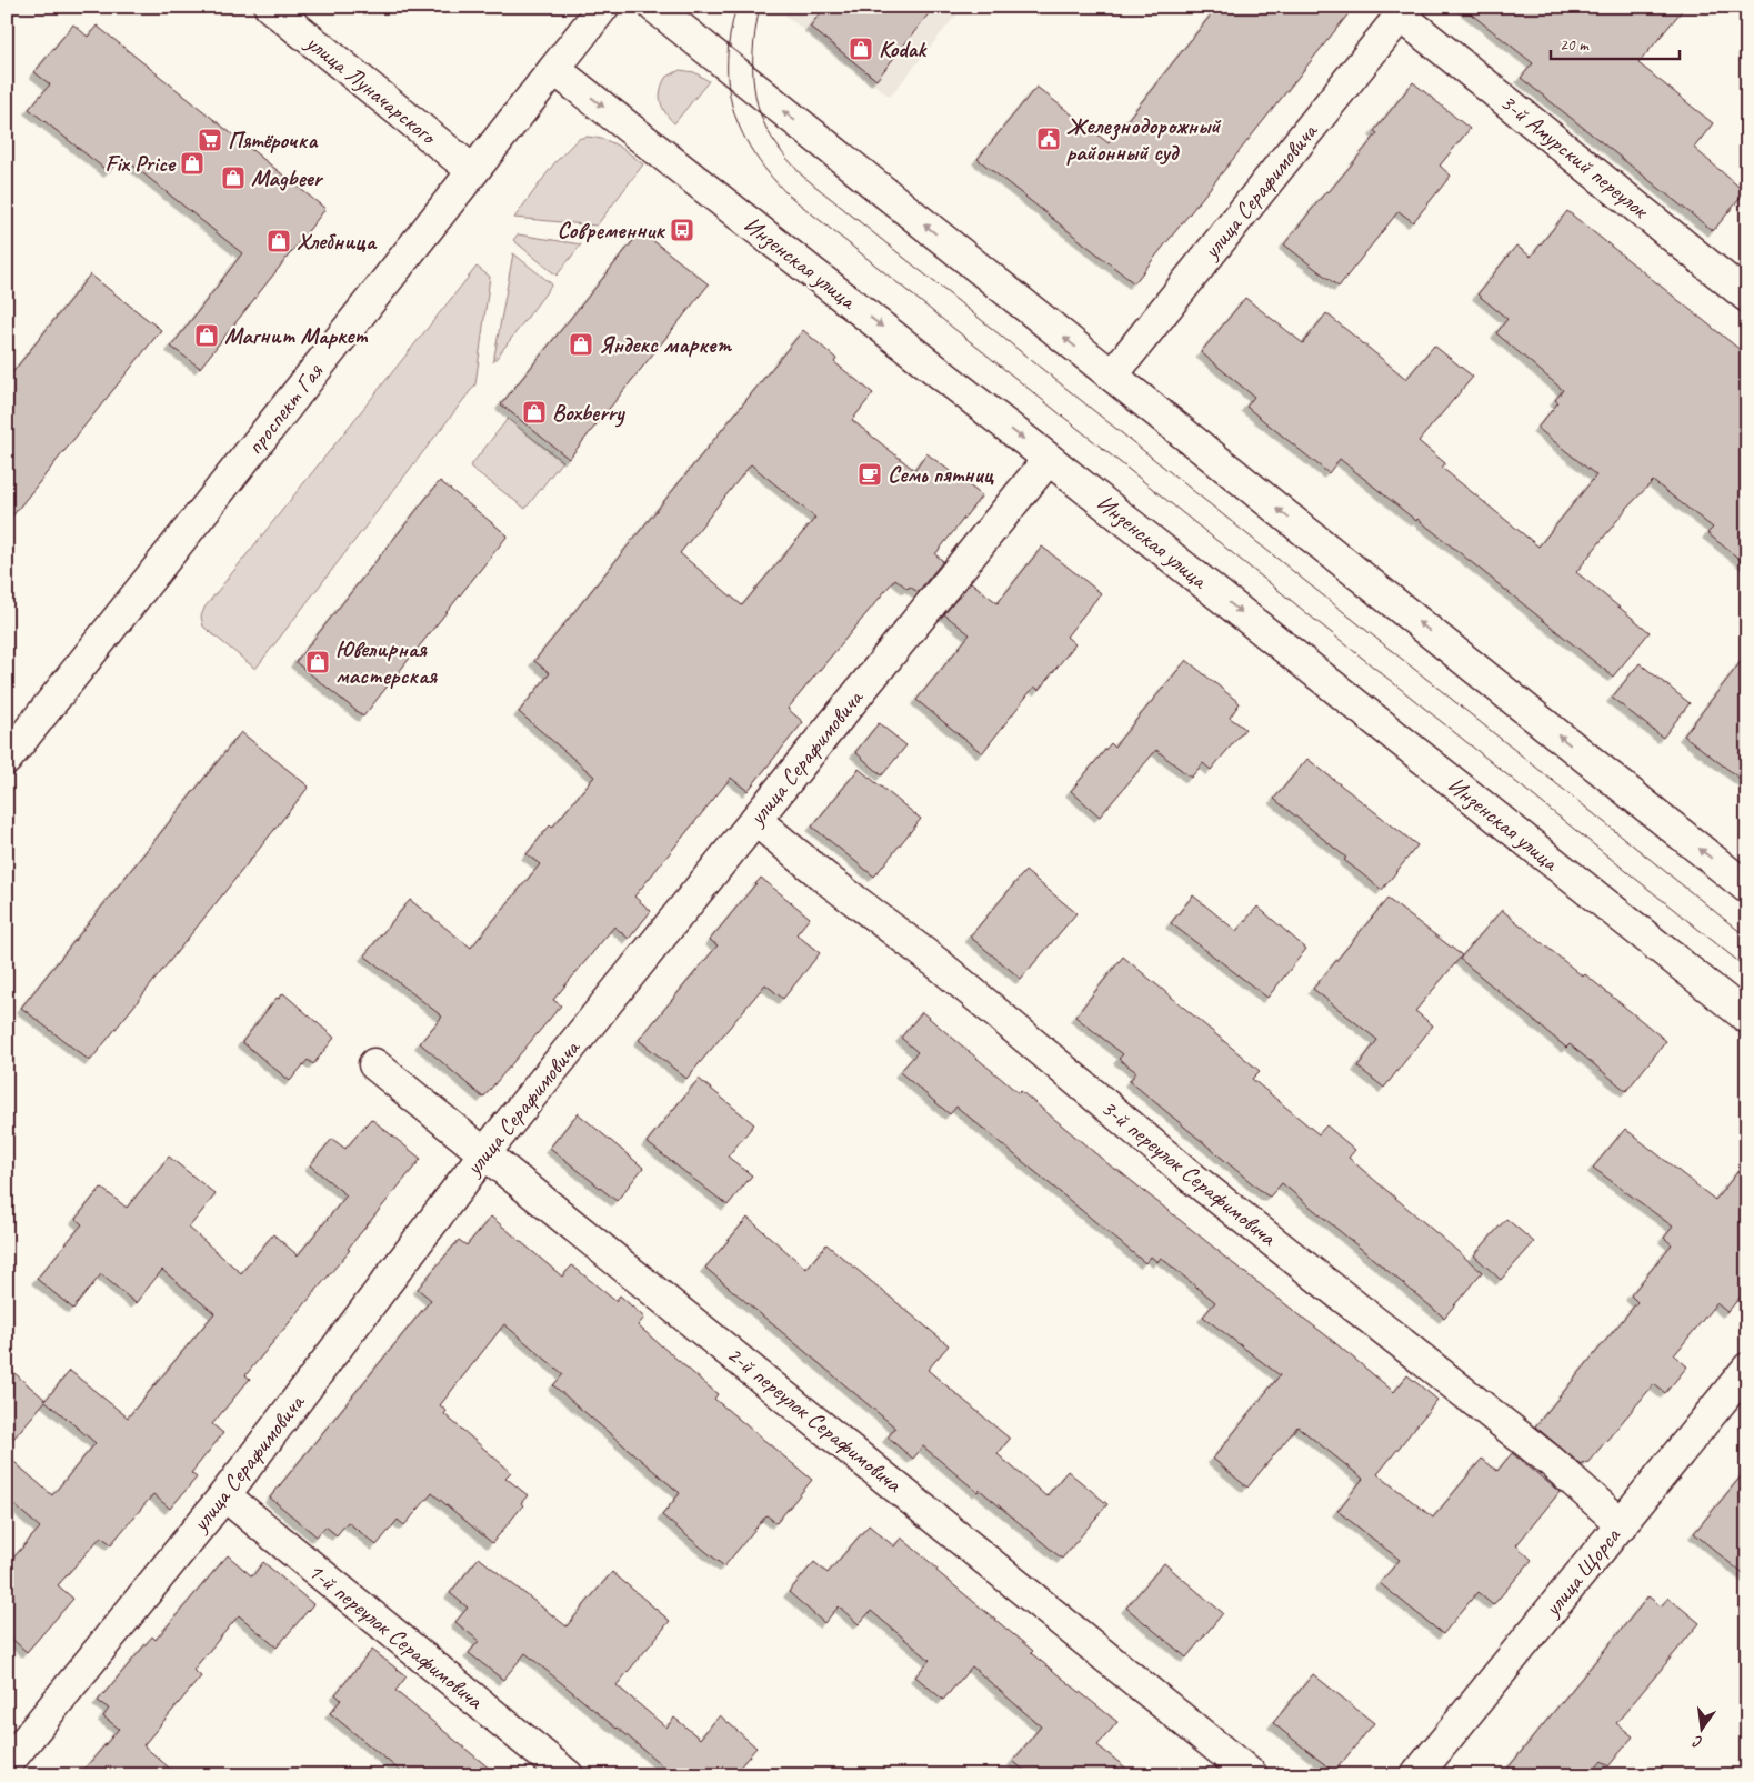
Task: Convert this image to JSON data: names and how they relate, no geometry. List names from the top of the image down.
{
  "streets": {
    "street": [
      "улица Луначарского",
      "3-й Амурский переулок",
      "улица Серафимовича",
      "Инзенская улица",
      "проспект Гая",
      "3-й переулок Серафимовича",
      "2-й переулок Серафимовича",
      "улица Щорса",
      "1-й переулок Серафимовича"
    ]
  },
  "crossings": [
    ["улица Луначарского", "проспект Гая"],
    ["3-й Амурский переулок", "улица Серафимовича"],
    ["улица Серафимовича", "Инзенская улица"],
    ["улица Серафимовича", "3-й переулок Серафимовича"],
    ["улица Серафимовича", "2-й переулок Серафимовича"],
    ["улица Серафимовича", "1-й переулок Серафимовича"],
    ["Инзенская улица", "проспект Гая"],
    ["3-й переулок Серафимовича", "улица Щорса"]
  ],
  "places": {
    "shop": [
      "Kodak",
      "Fix Price",
      "Magbeer",
      "Хлебница",
      "Магнит Маркет",
      "Яндекс маркет",
      "Boxberry",
      "Ювелирная мастерская"
    ],
    "public building": ["Железнодорожный районный суд"],
    "supermarket": ["Пятёрочка"],
    "bus stop": ["Современник"],
    "cafe": ["Семь пятниц"]
  },
  "scale_bar": "20 m",
  "north": "bottom"
}
